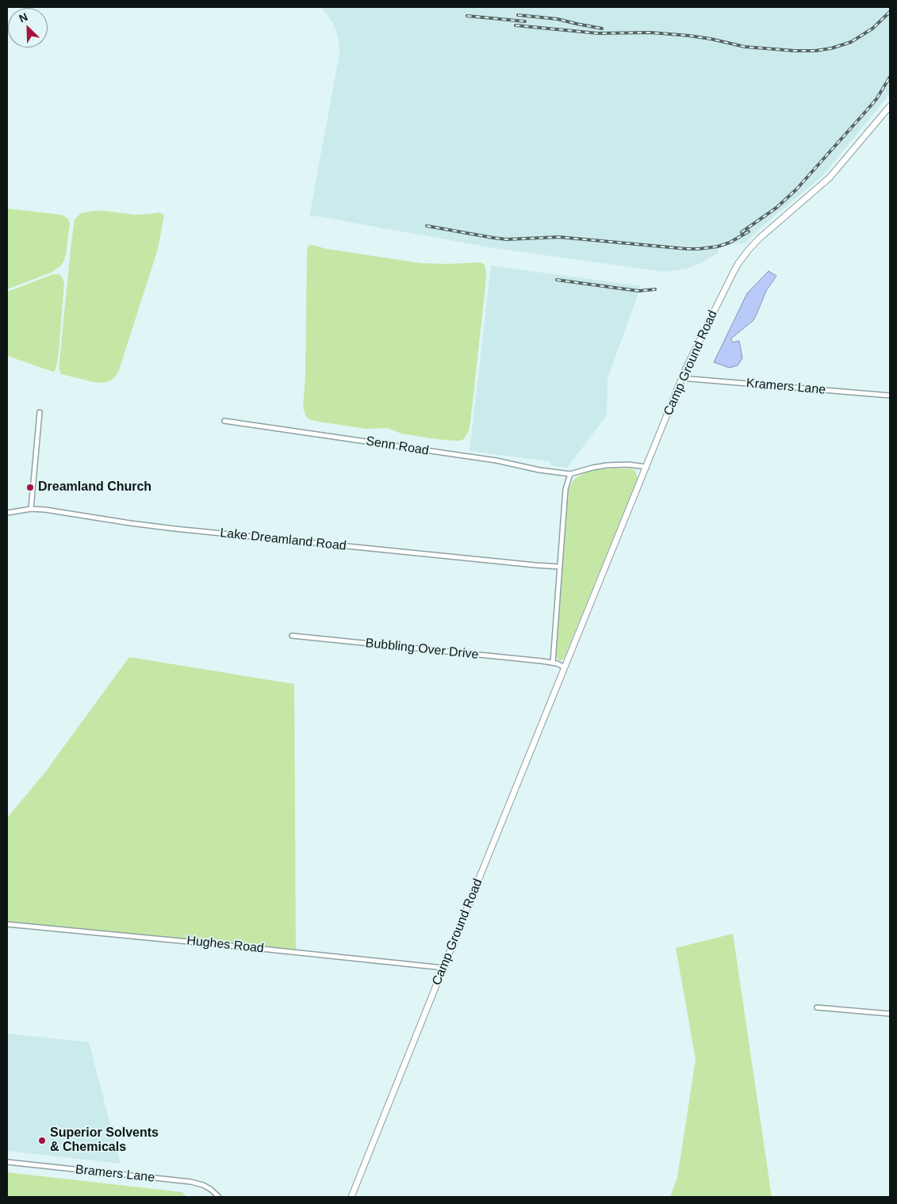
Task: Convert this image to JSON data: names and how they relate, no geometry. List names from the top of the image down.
{
  "streets": {
    "street": [
      "Camp Ground Road",
      "Kramers Lane",
      "Senn Road",
      "Lake Dreamland Road",
      "Bubbling Over Drive",
      "Hughes Road",
      "Bramers Lane"
    ]
  },
  "crossings": [
    ["Camp Ground Road", "Kramers Lane"],
    ["Camp Ground Road", "Hughes Road"]
  ],
  "places": ["Dreamland Church", "Superior Solvents & Chemicals"],
  "north": "top left"
}
